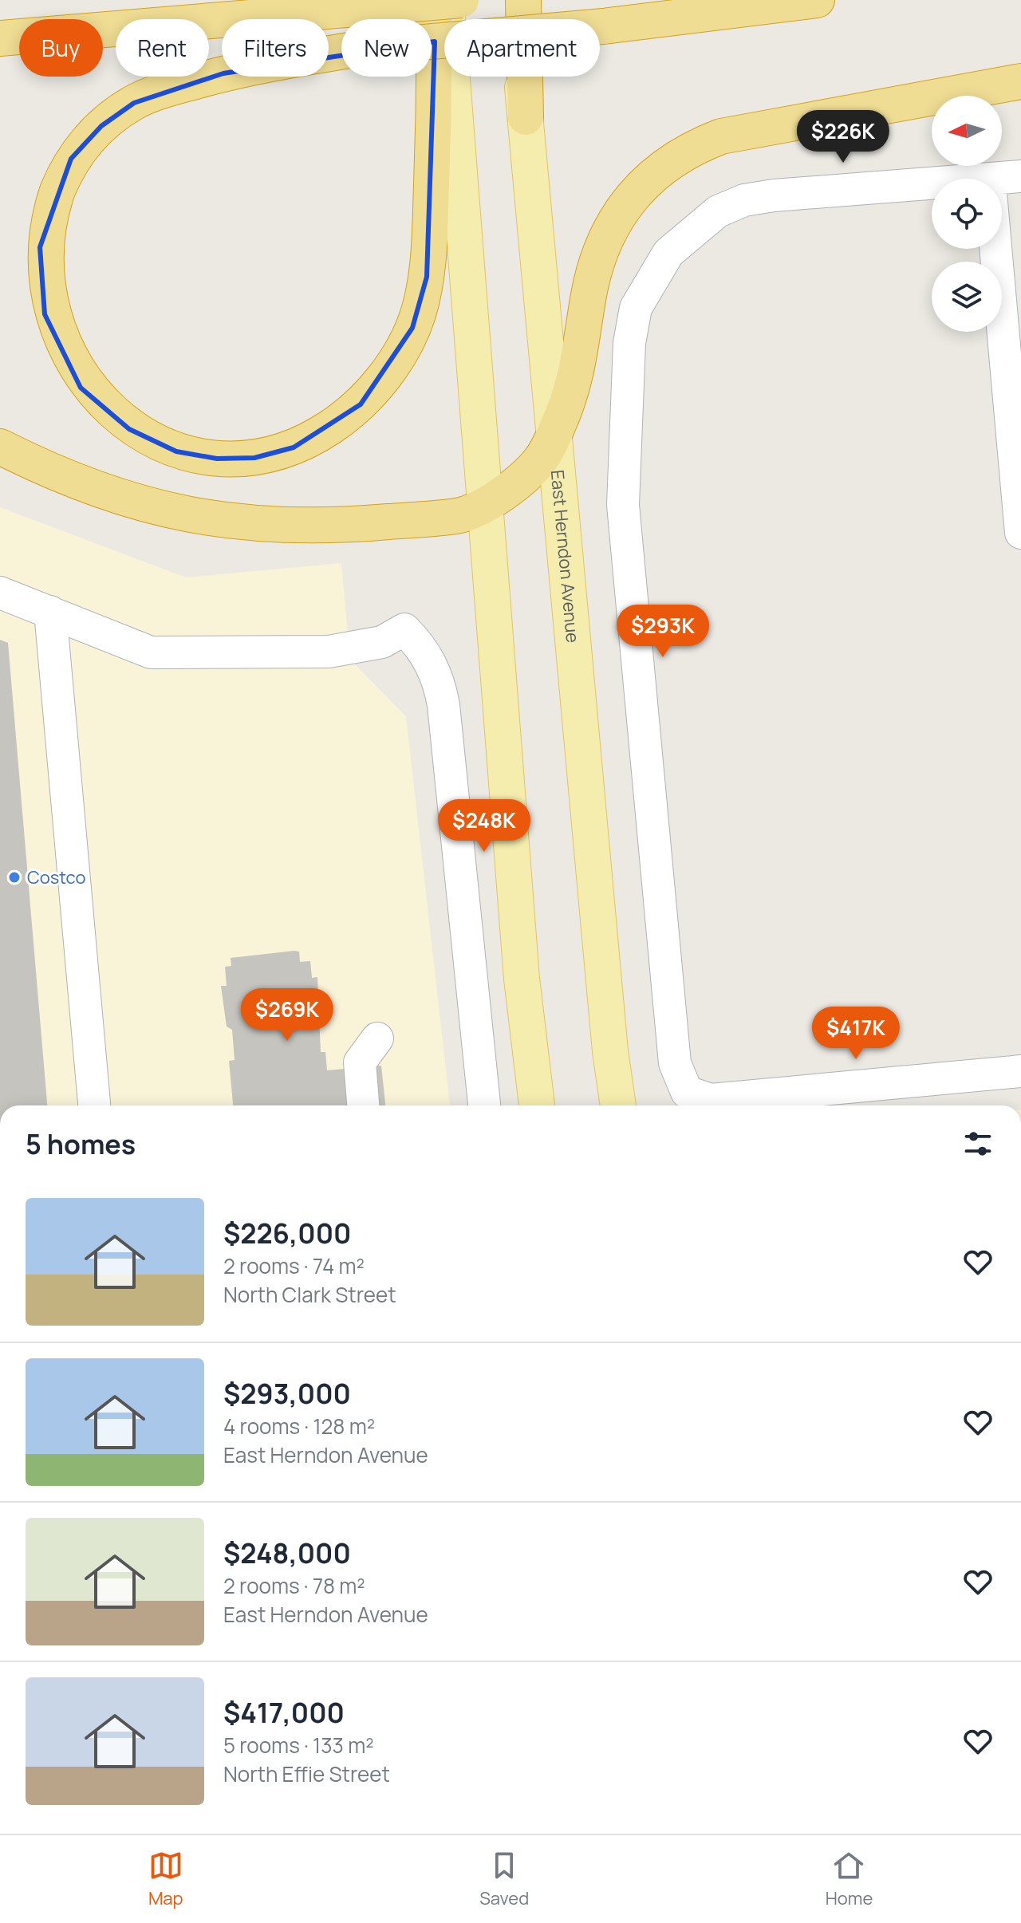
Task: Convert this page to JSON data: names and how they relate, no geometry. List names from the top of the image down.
{
  "streets": {
    "main road": ["East Herndon Avenue"]
  },
  "places": ["Costco"],
  "north": "left",
  "page": {
    "chip": [
      "Buy",
      "Rent",
      "Filters",
      "New",
      "Apartment"
    ],
    "price": [
      "$226K",
      "$293K",
      "$248K",
      "$269K",
      "$417K"
    ],
    "heading": "5 homes",
    "list": [
      {
        "name": "$226,000",
        "note": "2 rooms · 74 m² · North Clark Street"
      },
      {
        "name": "$293,000",
        "note": "4 rooms · 128 m² · East Herndon Avenue"
      },
      {
        "name": "$248,000",
        "note": "2 rooms · 78 m² · East Herndon Avenue"
      },
      {
        "name": "$417,000",
        "note": "5 rooms · 133 m² · North Effie Street"
      }
    ],
    "tabs": ["Map", "Saved", "Home"]
  }
}
